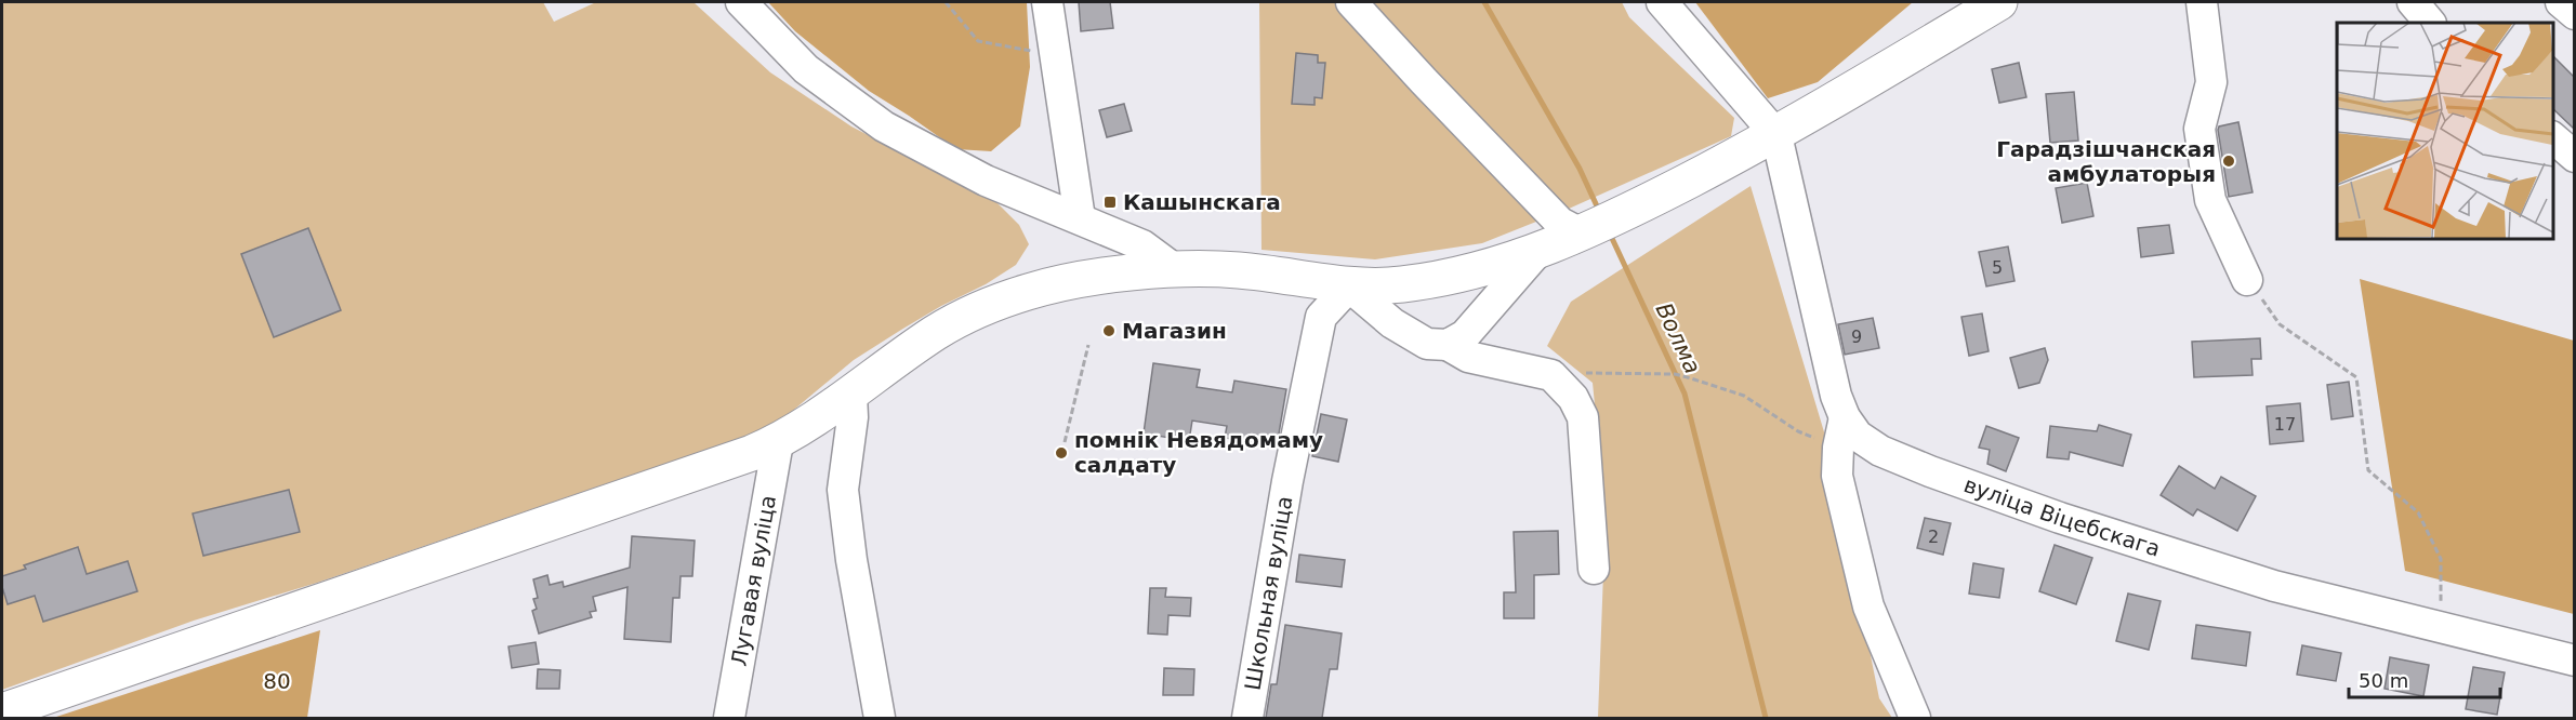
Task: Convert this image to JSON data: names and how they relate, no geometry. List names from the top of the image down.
{
  "streets": {
    "street": ["вуліца Віцебскага", "Лугавая вуліца", "Школьная вуліца"]
  },
  "water": ["Волма"],
  "parks": ["80"],
  "places": {
    "other": ["Гарадзішчанская амбулаторыя", "Магазин", "помнік Невядомаму салдату"],
    "transit": ["Кашынскага"]
  },
  "house_numbers": [
    "5",
    "9",
    "17",
    "2"
  ],
  "scale_bar": "50 m"
}
